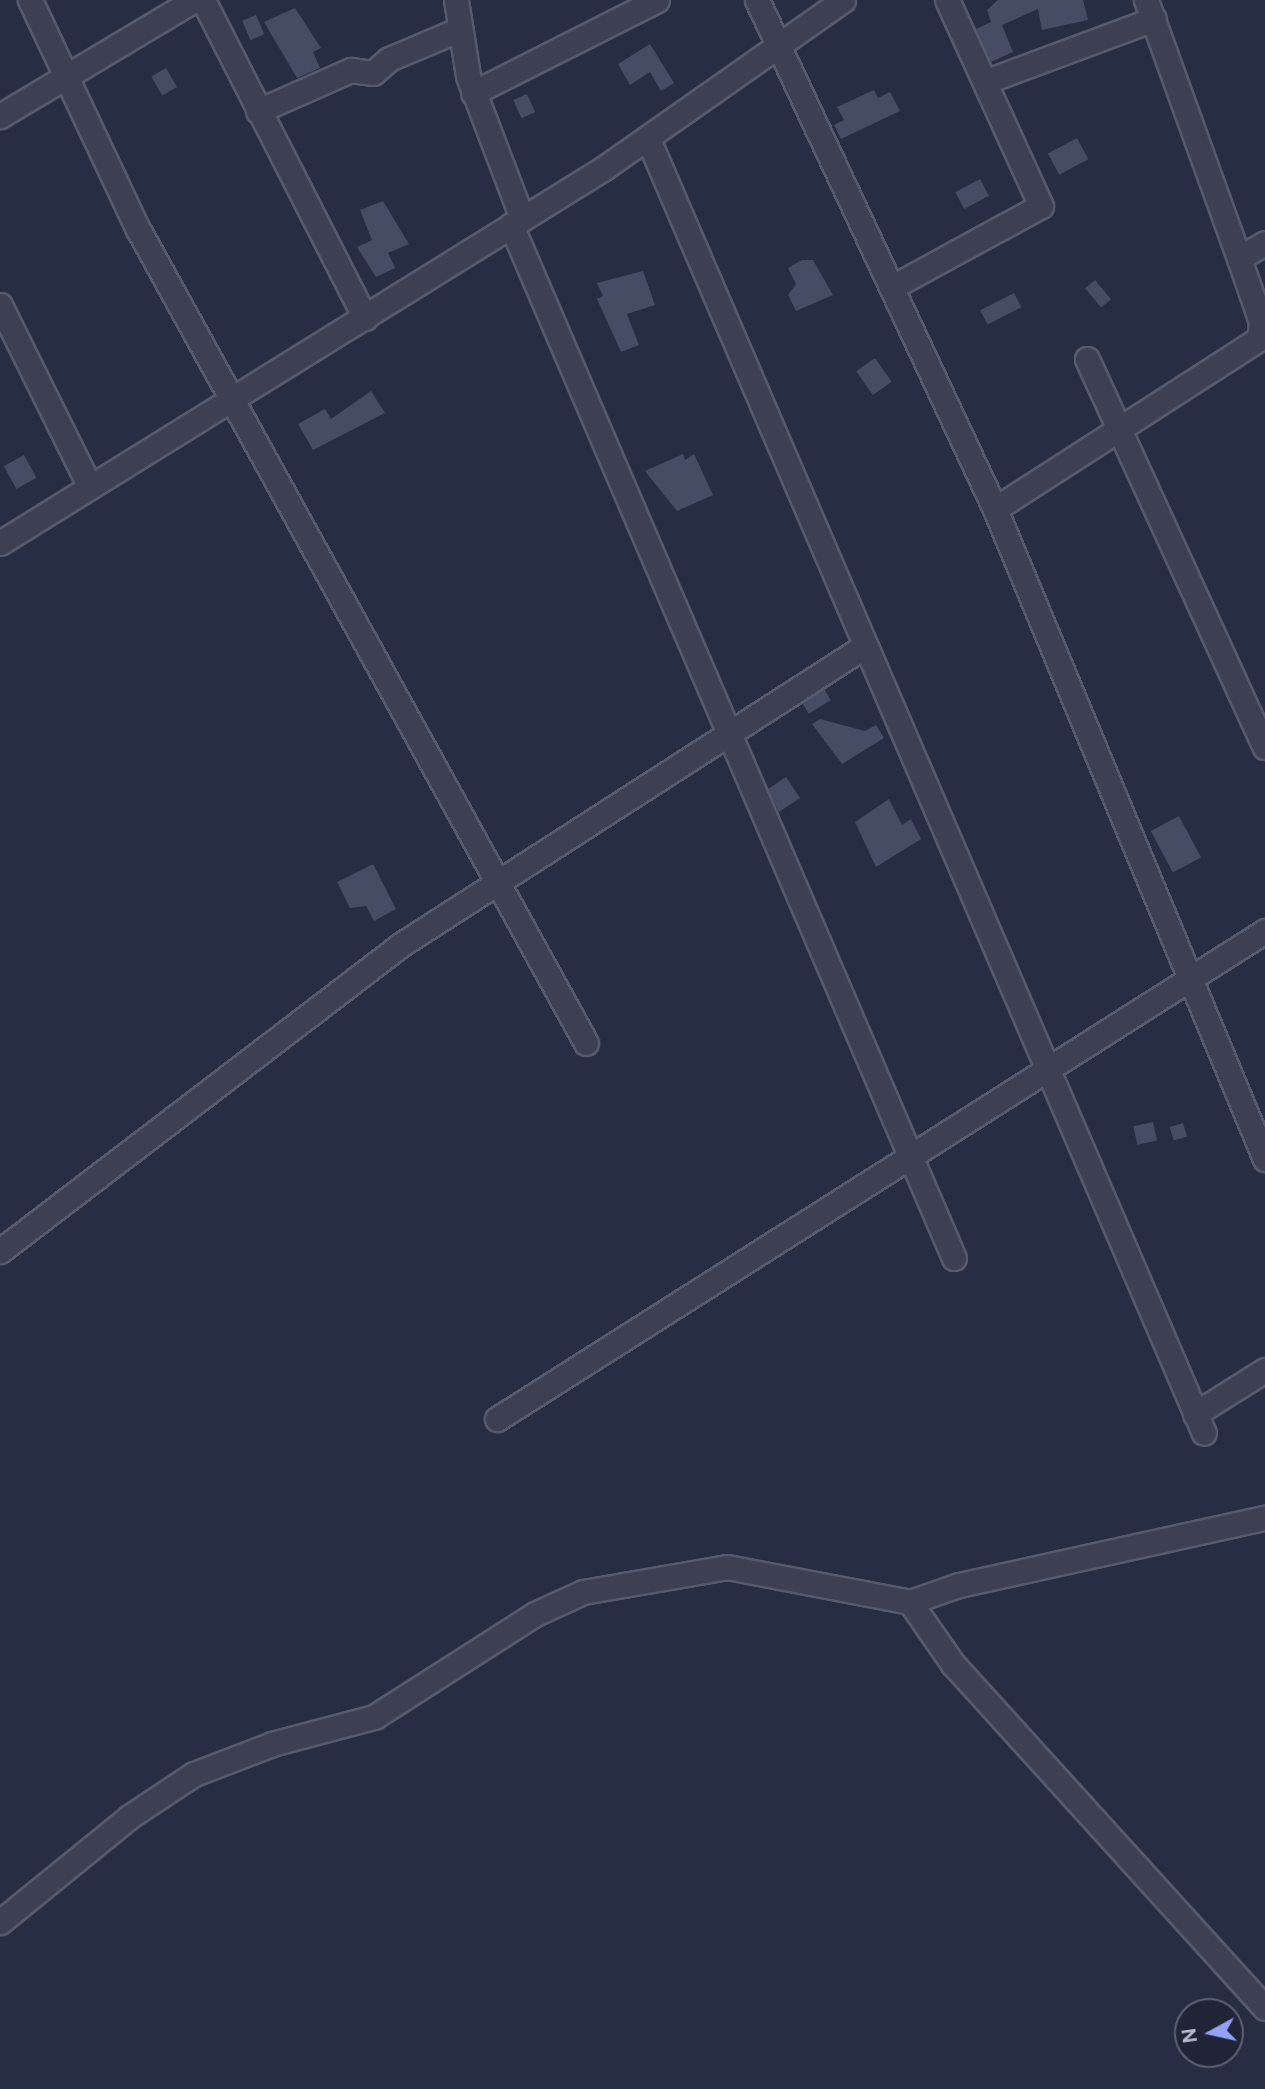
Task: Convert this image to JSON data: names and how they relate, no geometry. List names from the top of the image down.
{
  "north": "left"
}
